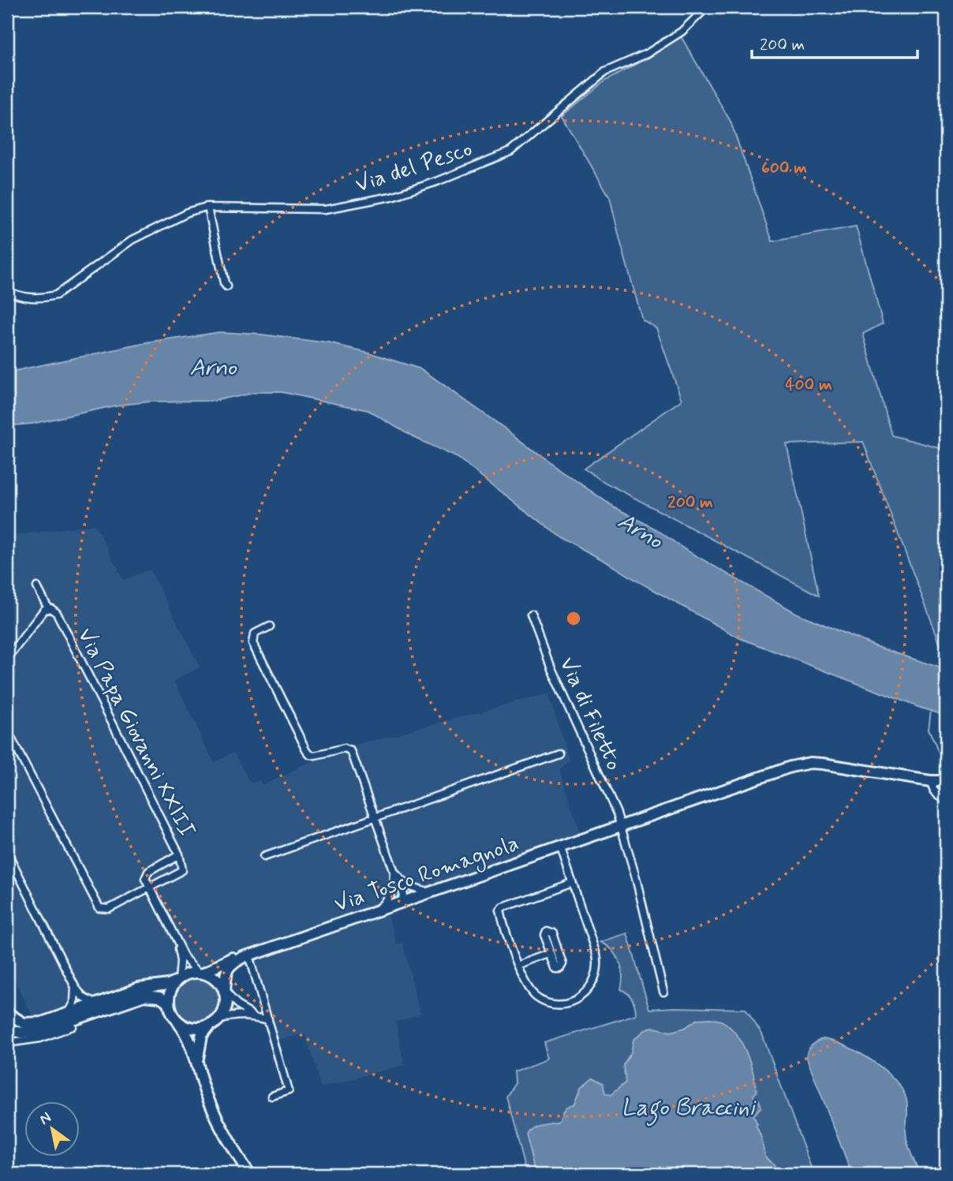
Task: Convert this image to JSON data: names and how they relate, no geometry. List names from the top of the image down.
{
  "streets": {
    "main road": ["Via Tosco Romagnola"],
    "street": ["Via del Pesco", "Via di Filetto", "Via Papa Giovanni XXIII"]
  },
  "crossings": [
    ["Via di Filetto", "Via Tosco Romagnola"]
  ],
  "water": ["Arno", "Lago Braccini"],
  "scale_bar": "200 m",
  "north": "top left",
  "rings": ["600 m", "400 m", "200 m"]
}
